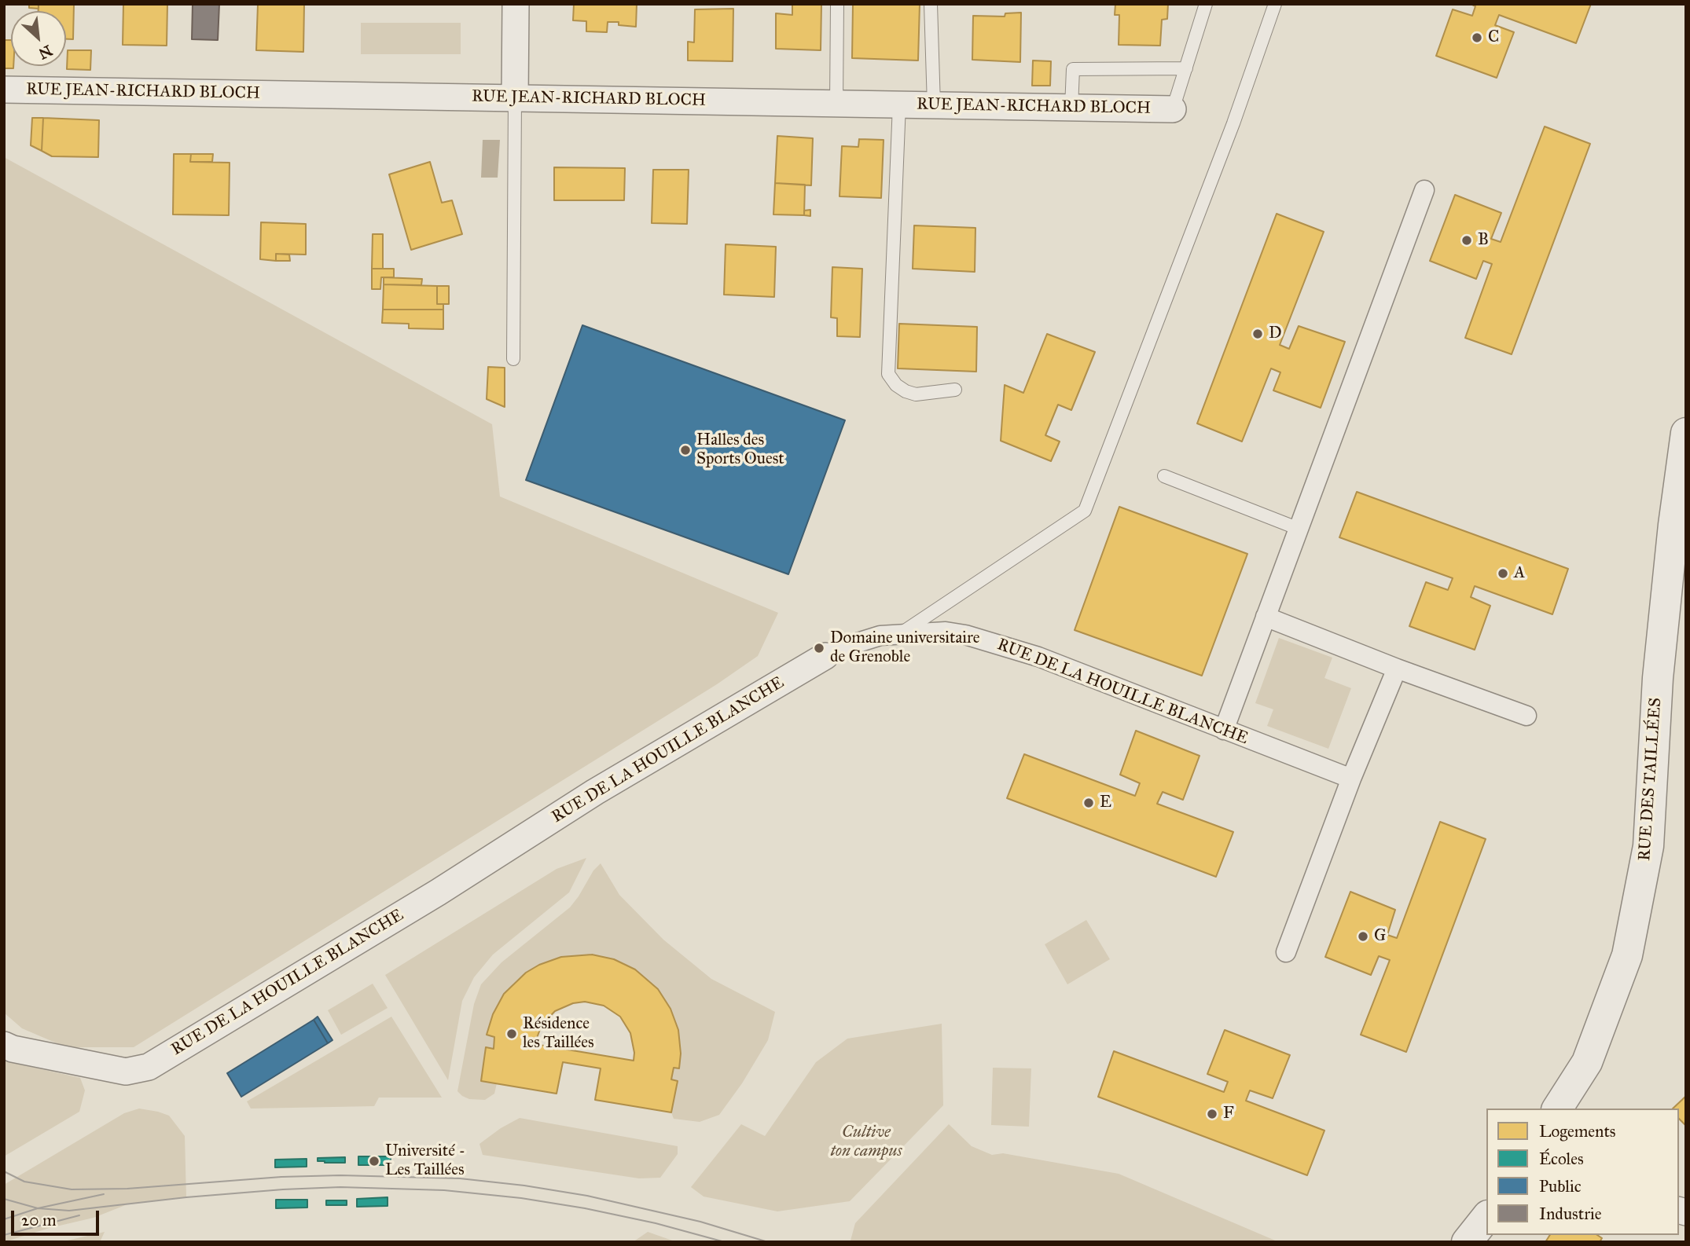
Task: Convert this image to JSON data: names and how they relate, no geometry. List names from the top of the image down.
{
  "streets": {
    "street": ["RUE JEAN-RICHARD BLOCH", "RUE DE LA HOUILLE BLANCHE", "RUE DES TAILLÉES"]
  },
  "parks": ["Cultive ton campus"],
  "places": [
    "C",
    "B",
    "D",
    "Halles des Sports Ouest",
    "A",
    "Domaine universitaire de Grenoble",
    "E",
    "G",
    "Résidence les Taillées",
    "F",
    "Université - Les Taillées"
  ],
  "legend": [
    "Logements",
    "Écoles",
    "Public",
    "Industrie"
  ],
  "scale_bar": "20 m",
  "north": "bottom right"
}
